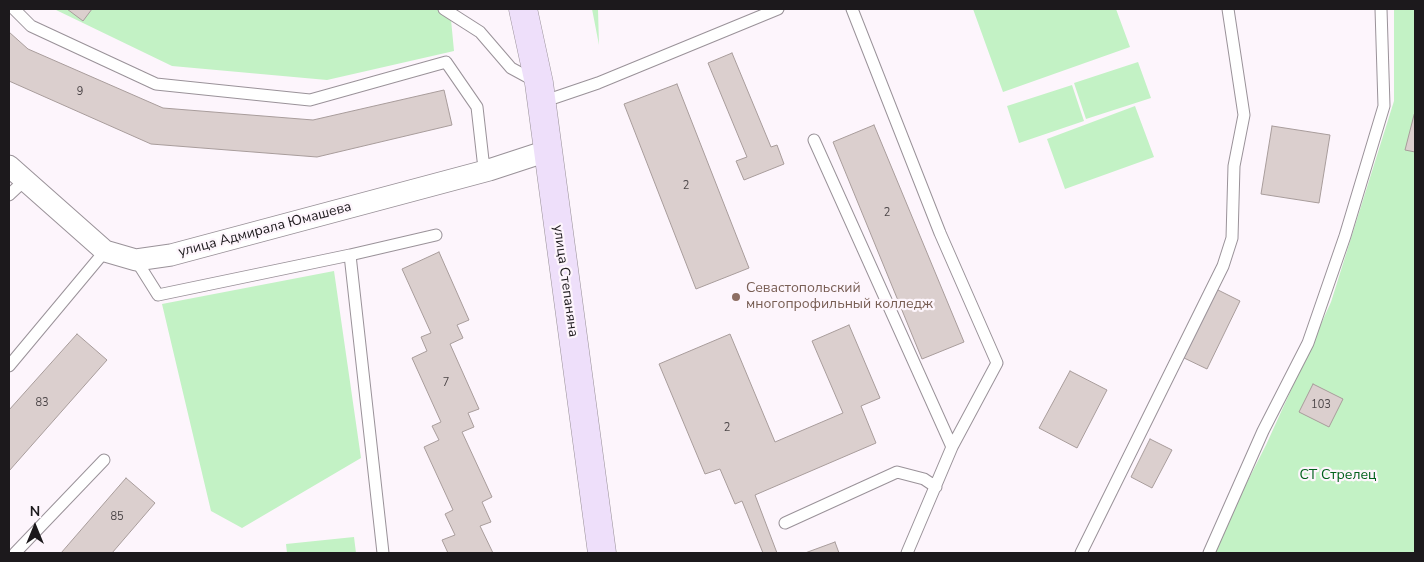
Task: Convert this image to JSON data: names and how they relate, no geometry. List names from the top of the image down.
{
  "streets": {
    "main road": ["улица Степаняна"],
    "street": ["улица Адмирала Юмашева"]
  },
  "crossings": [
    ["улица Адмирала Юмашева", "улица Степаняна"]
  ],
  "parks": ["СТ Стрелец"],
  "places": ["Севастопольский многопрофильный колледж"],
  "house_numbers": [
    "9",
    "2",
    "2",
    "7",
    "83",
    "103",
    "2",
    "85"
  ],
  "north": "top"
}
